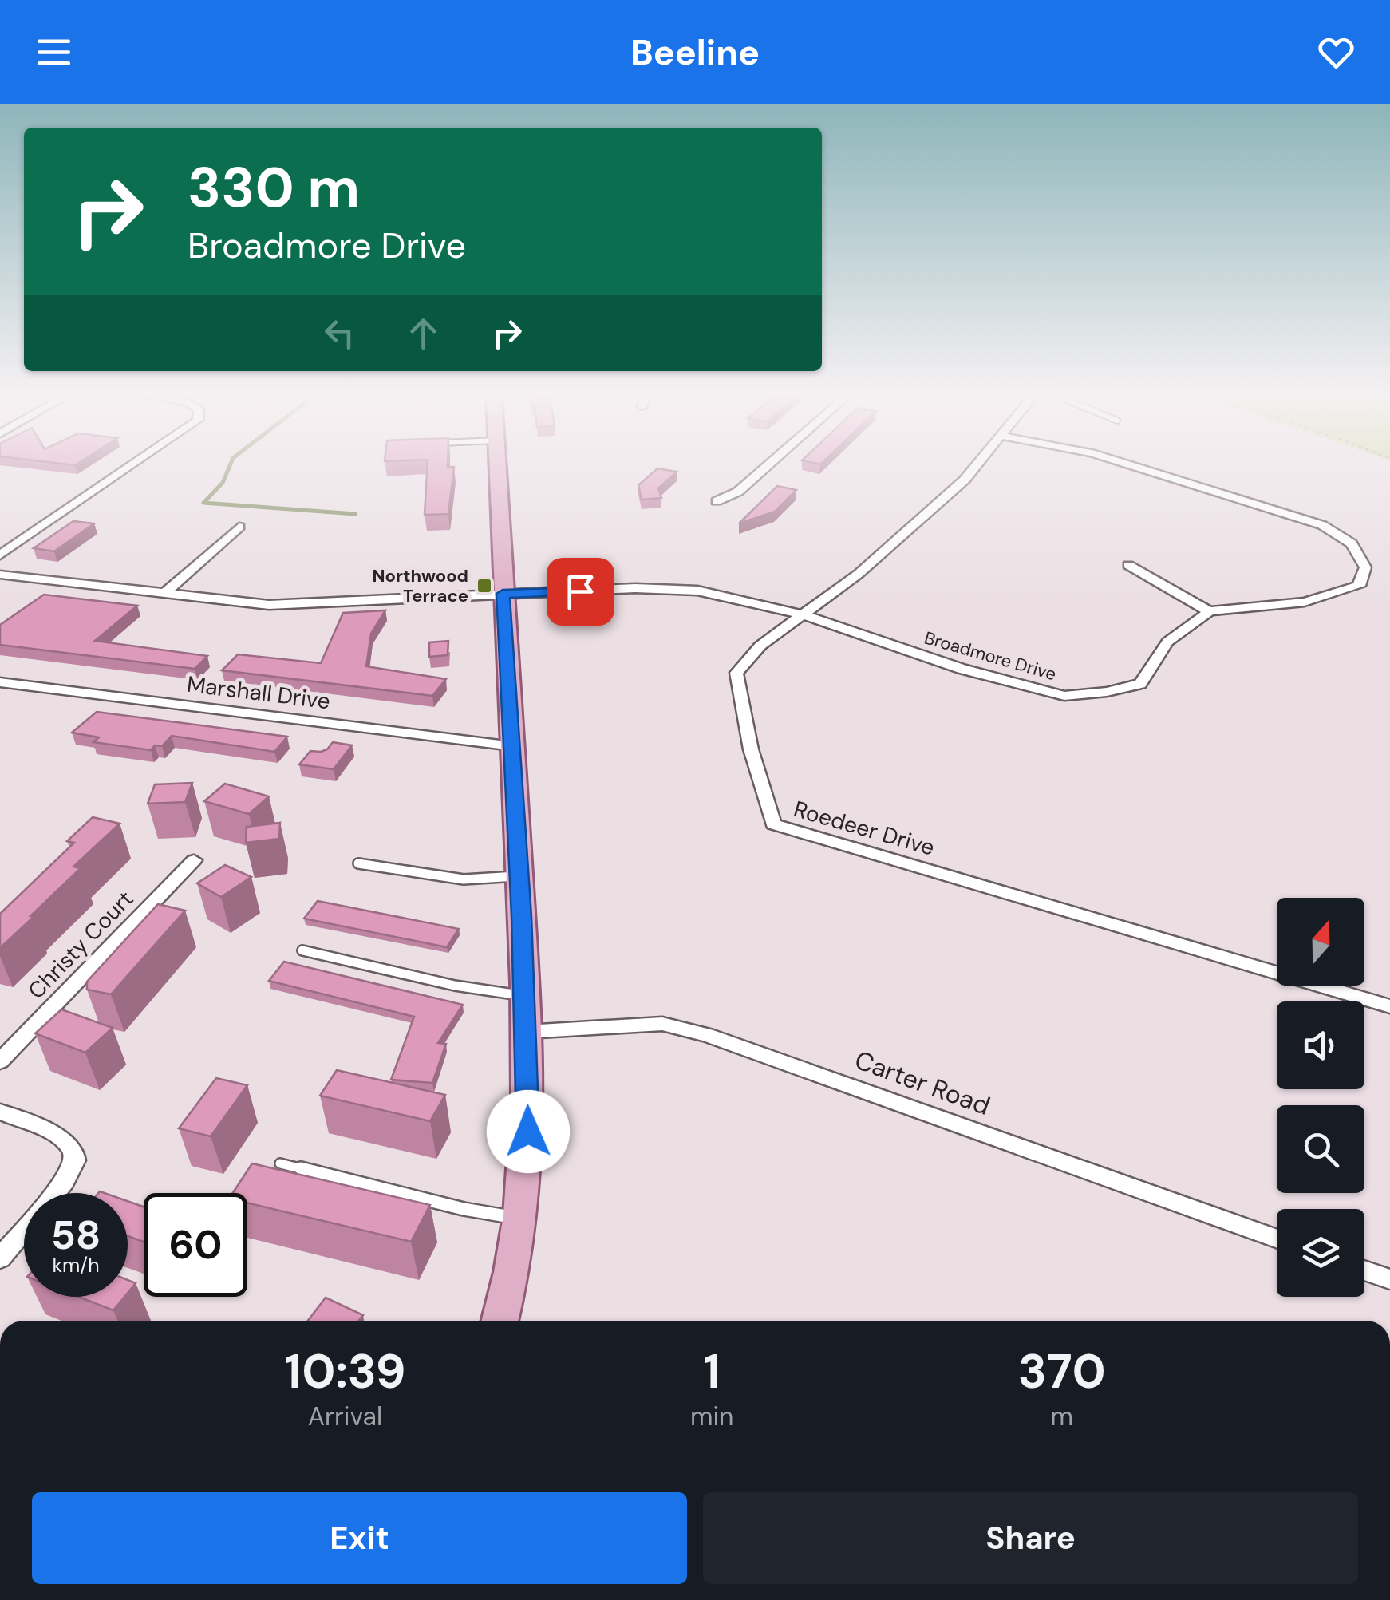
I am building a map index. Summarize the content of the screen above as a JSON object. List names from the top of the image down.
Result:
{
  "streets": {
    "street": [
      "Broadmore Drive",
      "Marshall Drive",
      "Roedeer Drive",
      "Christy Court",
      "Carter Road"
    ]
  },
  "crossings": [
    ["Broadmore Drive", "Roedeer Drive"]
  ],
  "places": {
    "transit": ["Northwood Terrace"]
  },
  "north": "top",
  "page": {
    "header": "Beeline",
    "turn": ["330 m", "Broadmore Drive"],
    "speed": "58 km/h",
    "limit": "60",
    "eta": [
      "10:39",
      "Arrival",
      "1",
      "min",
      "370",
      "m"
    ],
    "buttons": ["Exit", "Share"]
  }
}
